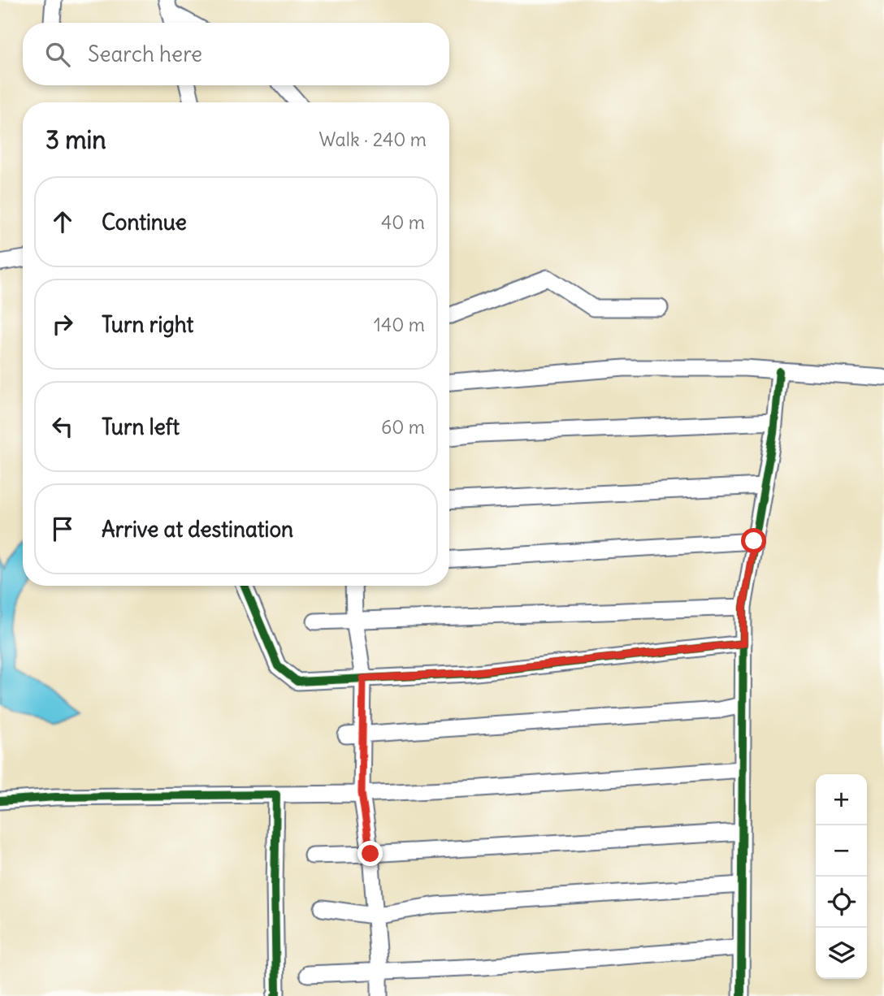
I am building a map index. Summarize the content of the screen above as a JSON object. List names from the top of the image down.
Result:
{
  "page": {
    "search": "Search here",
    "heading": ["3 min", "Walk · 240 m"],
    "list": [
      ["Continue", "40 m"],
      ["Turn right", "140 m"],
      ["Turn left", "60 m"],
      "Arrive at destination"
    ],
    "map_buttons": ["+", "−"]
  }
}
